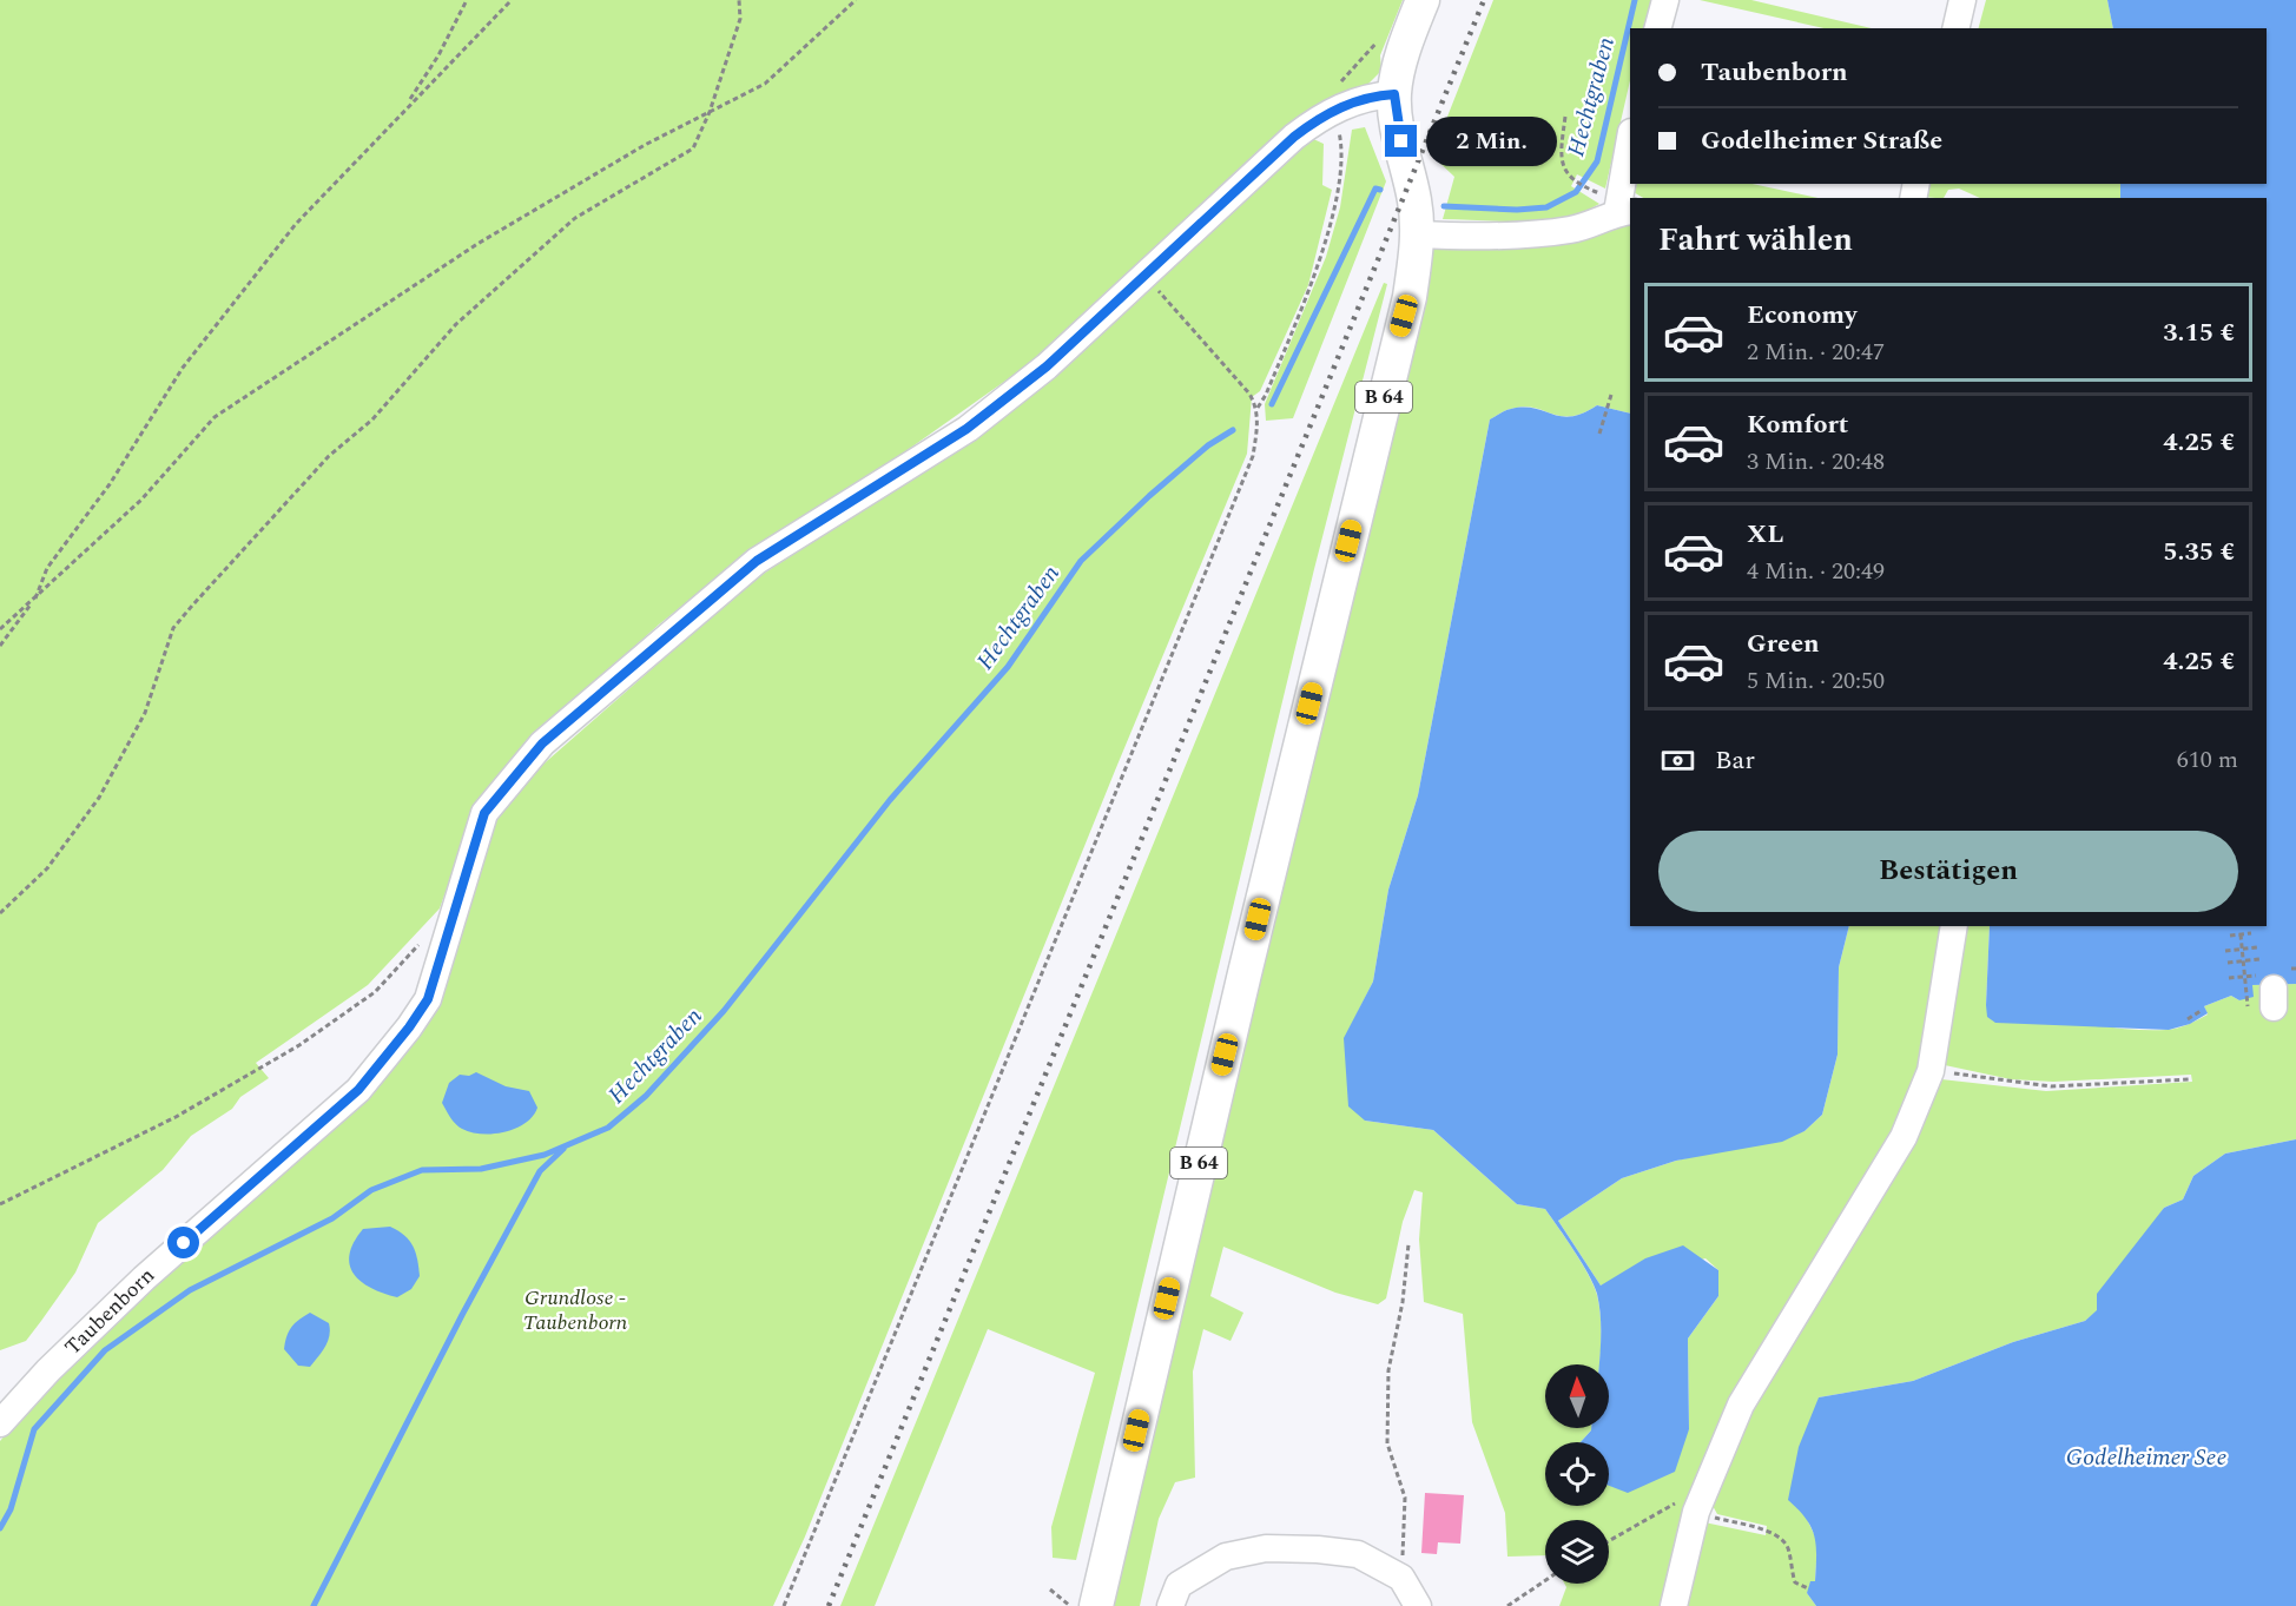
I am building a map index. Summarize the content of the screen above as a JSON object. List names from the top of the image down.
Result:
{
  "streets": {
    "main road": ["B 64"],
    "lane": ["Taubenborn"]
  },
  "crossings": [
    ["B 64", "Taubenborn"]
  ],
  "water": ["Hechtgraben", "Godelheimer See"],
  "parks": ["Grundlose - Taubenborn"],
  "north": "top",
  "page": {
    "banner": ["Taubenborn", "Godelheimer Straße"],
    "bubble": "2 Min.",
    "heading": "Fahrt wählen",
    "list": [
      {
        "name": "Economy",
        "note": "2 Min. · 20:47",
        "value": "3.15 €"
      },
      {
        "name": "Komfort",
        "note": "3 Min. · 20:48",
        "value": "4.25 €"
      },
      {
        "name": "XL",
        "note": "4 Min. · 20:49",
        "value": "5.35 €"
      },
      {
        "name": "Green",
        "note": "5 Min. · 20:50",
        "value": "4.25 €"
      }
    ],
    "pay": ["Bar", "610 m"],
    "buttons": "Bestätigen"
  }
}
